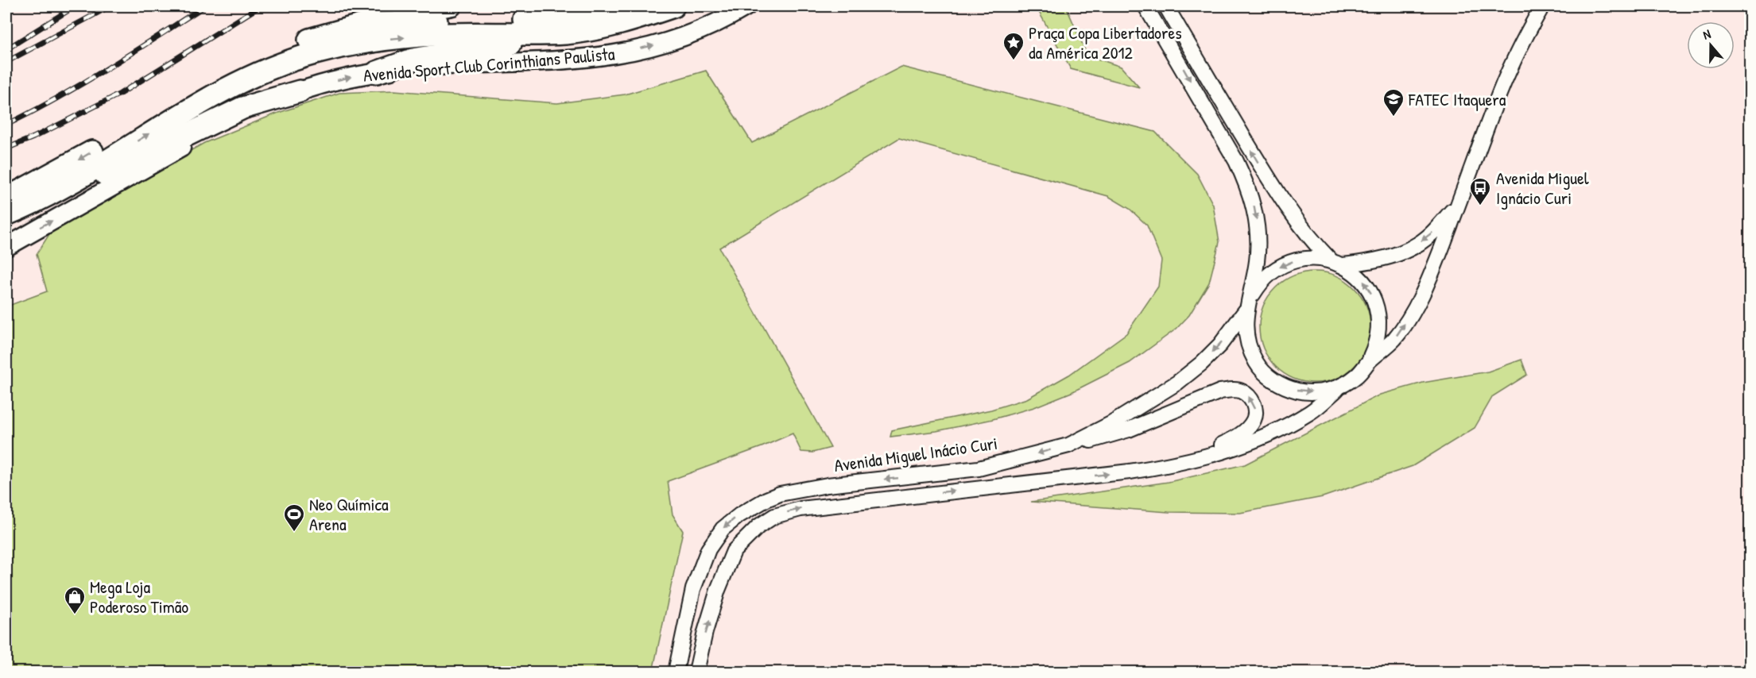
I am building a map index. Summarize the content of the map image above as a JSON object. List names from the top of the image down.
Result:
{
  "streets": {
    "highway": ["Avenida Sport Club Corinthians Paulista"],
    "street": ["Avenida Miguel Inácio Curi"]
  },
  "one_way": ["Avenida Miguel Inácio Curi"],
  "places": {
    "place": ["Praça Copa Libertadores da América 2012"],
    "school or university": ["FATEC Itaquera"],
    "bus stop": ["Avenida Miguel Ignácio Curi"],
    "sports": ["Neo Química Arena"],
    "shop": ["Mega Loja Poderoso Timão"]
  },
  "north": "top"
}
